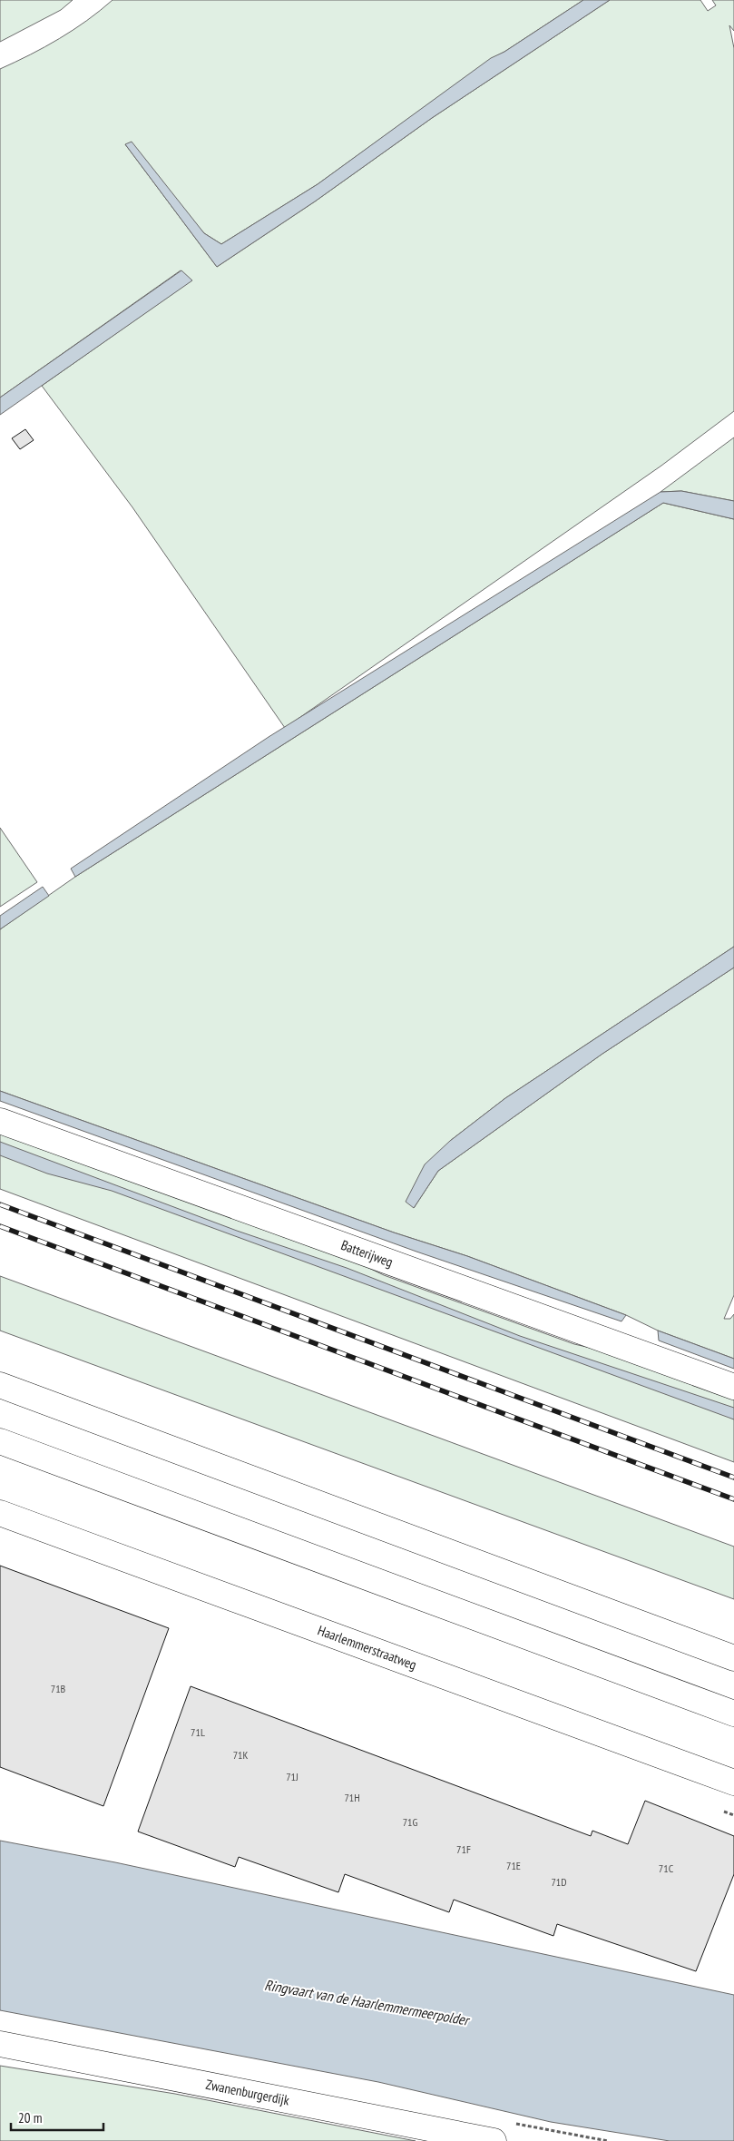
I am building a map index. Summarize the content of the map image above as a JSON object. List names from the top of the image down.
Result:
{
  "streets": {
    "main road": ["Batterijweg", "Haarlemmerstraatweg", "Zwanenburgerdijk"]
  },
  "water": ["Ringvaart van de Haarlemmermeerpolder"],
  "house_numbers": [
    "71B",
    "71L",
    "71K",
    "71J",
    "71H",
    "71G",
    "71F",
    "71E",
    "71C",
    "71D"
  ],
  "scale_bar": "20 m"
}
